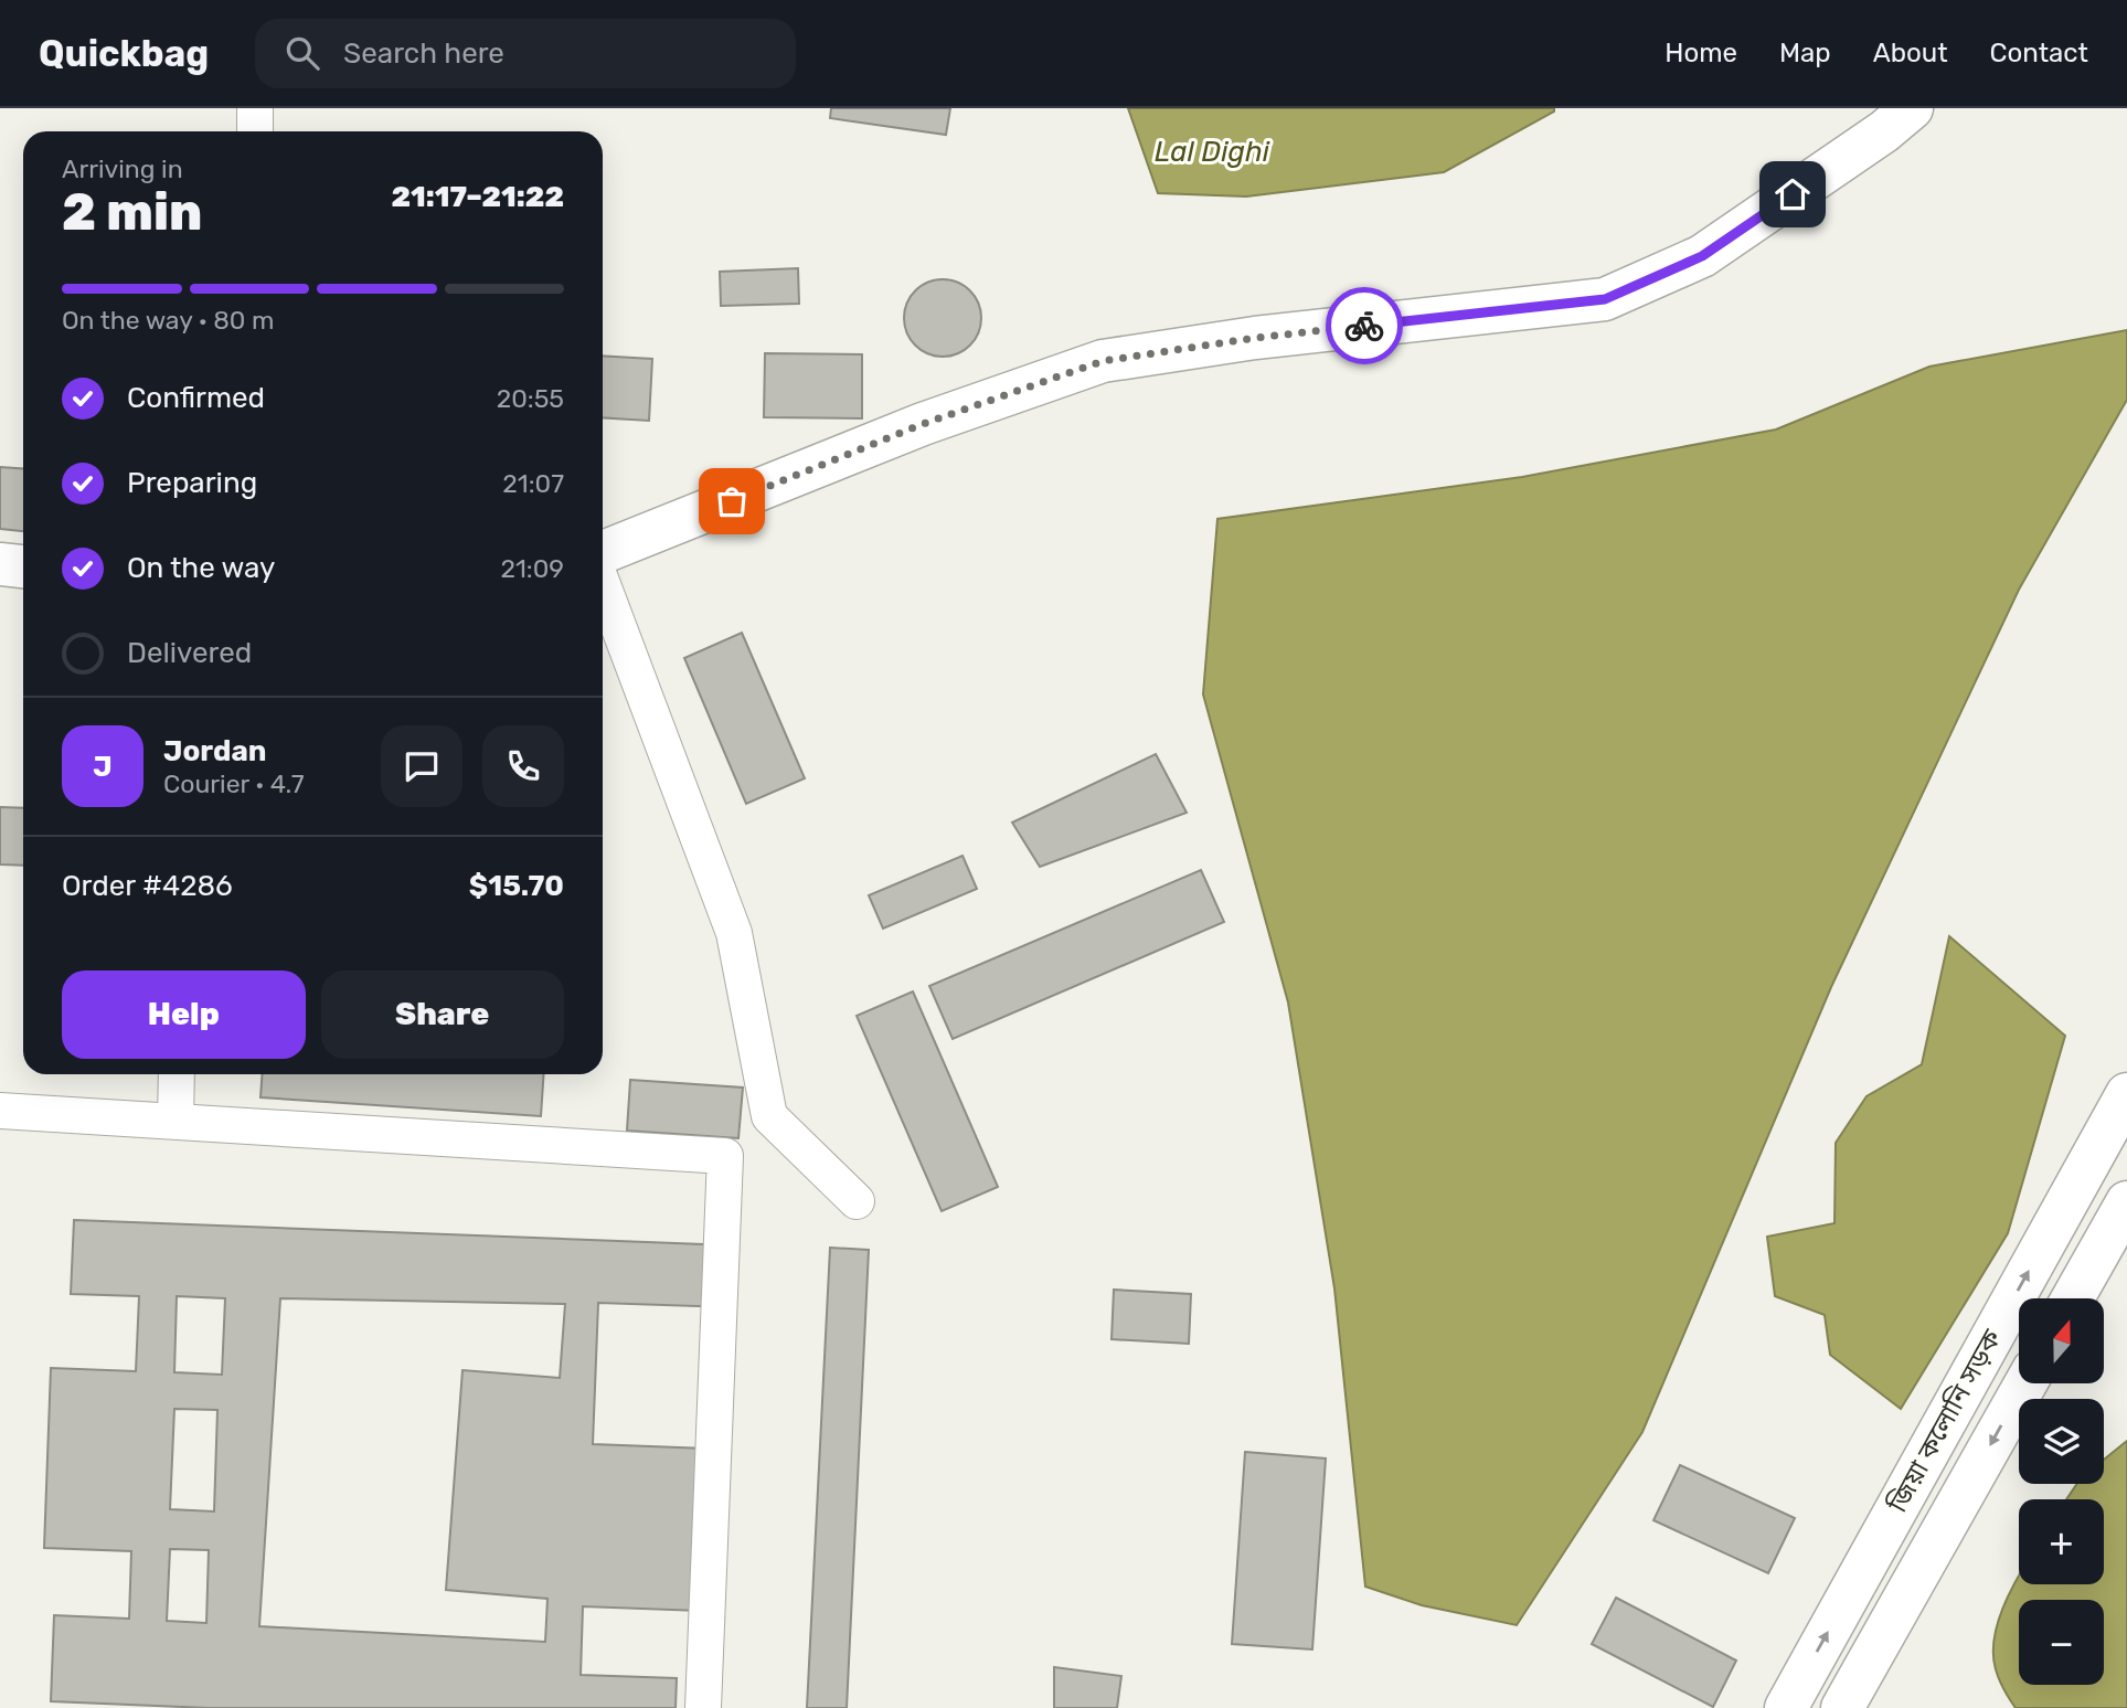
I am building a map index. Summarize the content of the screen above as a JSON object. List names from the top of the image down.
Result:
{
  "streets": {
    "street": ["জিয়া কলোনি সড়ক"]
  },
  "water": ["Lal Dighi"],
  "north": "top",
  "page": {
    "header": "Quickbag",
    "search": "Search here",
    "nav": [
      "Home",
      "Map",
      "About",
      "Contact"
    ],
    "heading": ["2 min", "Arriving in", "21:17–21:22"],
    "panel": [
      "Jordan",
      "Courier · 4.7",
      "Order #4286",
      "$15.70"
    ],
    "bar": "On the way · 80 m",
    "list": [
      ["Confirmed", "20:55"],
      ["Preparing", "21:07"],
      ["On the way", "21:09"],
      "Delivered"
    ],
    "round": "J",
    "buttons": ["Help", "Share"],
    "map_buttons": ["+", "−"]
  }
}
